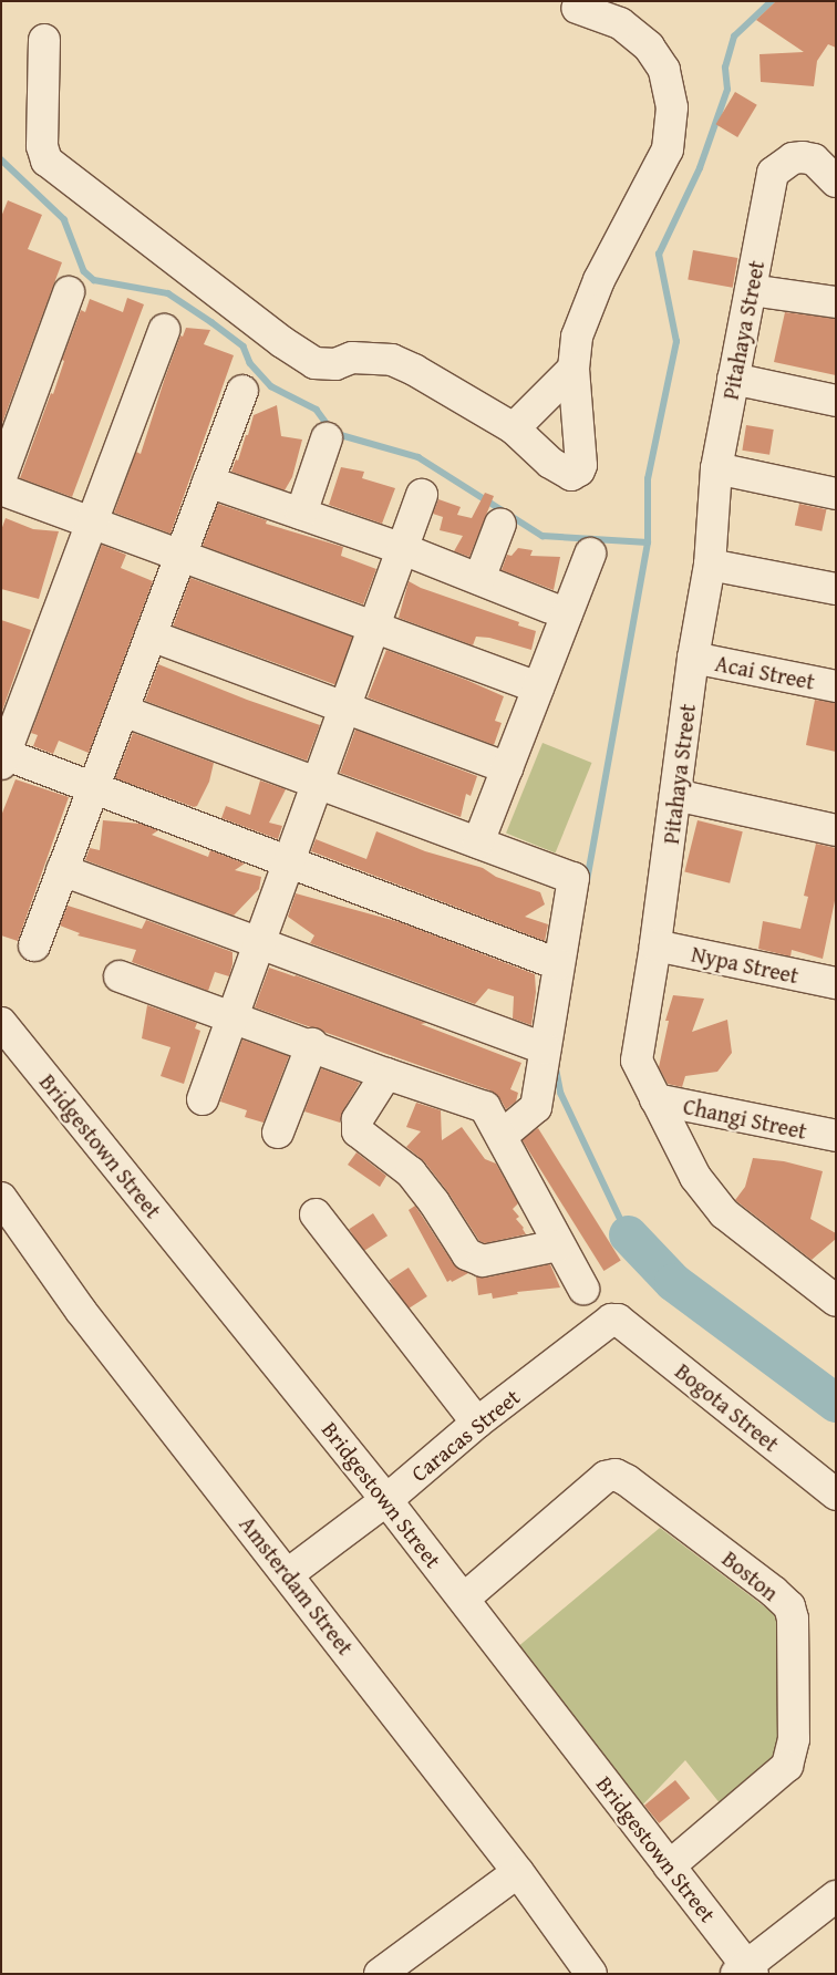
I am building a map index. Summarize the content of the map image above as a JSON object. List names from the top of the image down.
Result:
{
  "streets": {
    "street": [
      "Pitahaya Street",
      "Acai Street",
      "Nypa Street",
      "Changi Street",
      "Bridgestown Street",
      "Bogota Street",
      "Caracas Street",
      "Boston",
      "Amsterdam Street"
    ]
  },
  "crossings": [
    ["Pitahaya Street", "Acai Street"],
    ["Pitahaya Street", "Nypa Street"],
    ["Pitahaya Street", "Changi Street"],
    ["Bridgestown Street", "Caracas Street"],
    ["Bridgestown Street", "Boston"],
    ["Bogota Street", "Caracas Street"],
    ["Caracas Street", "Amsterdam Street"]
  ]
}
